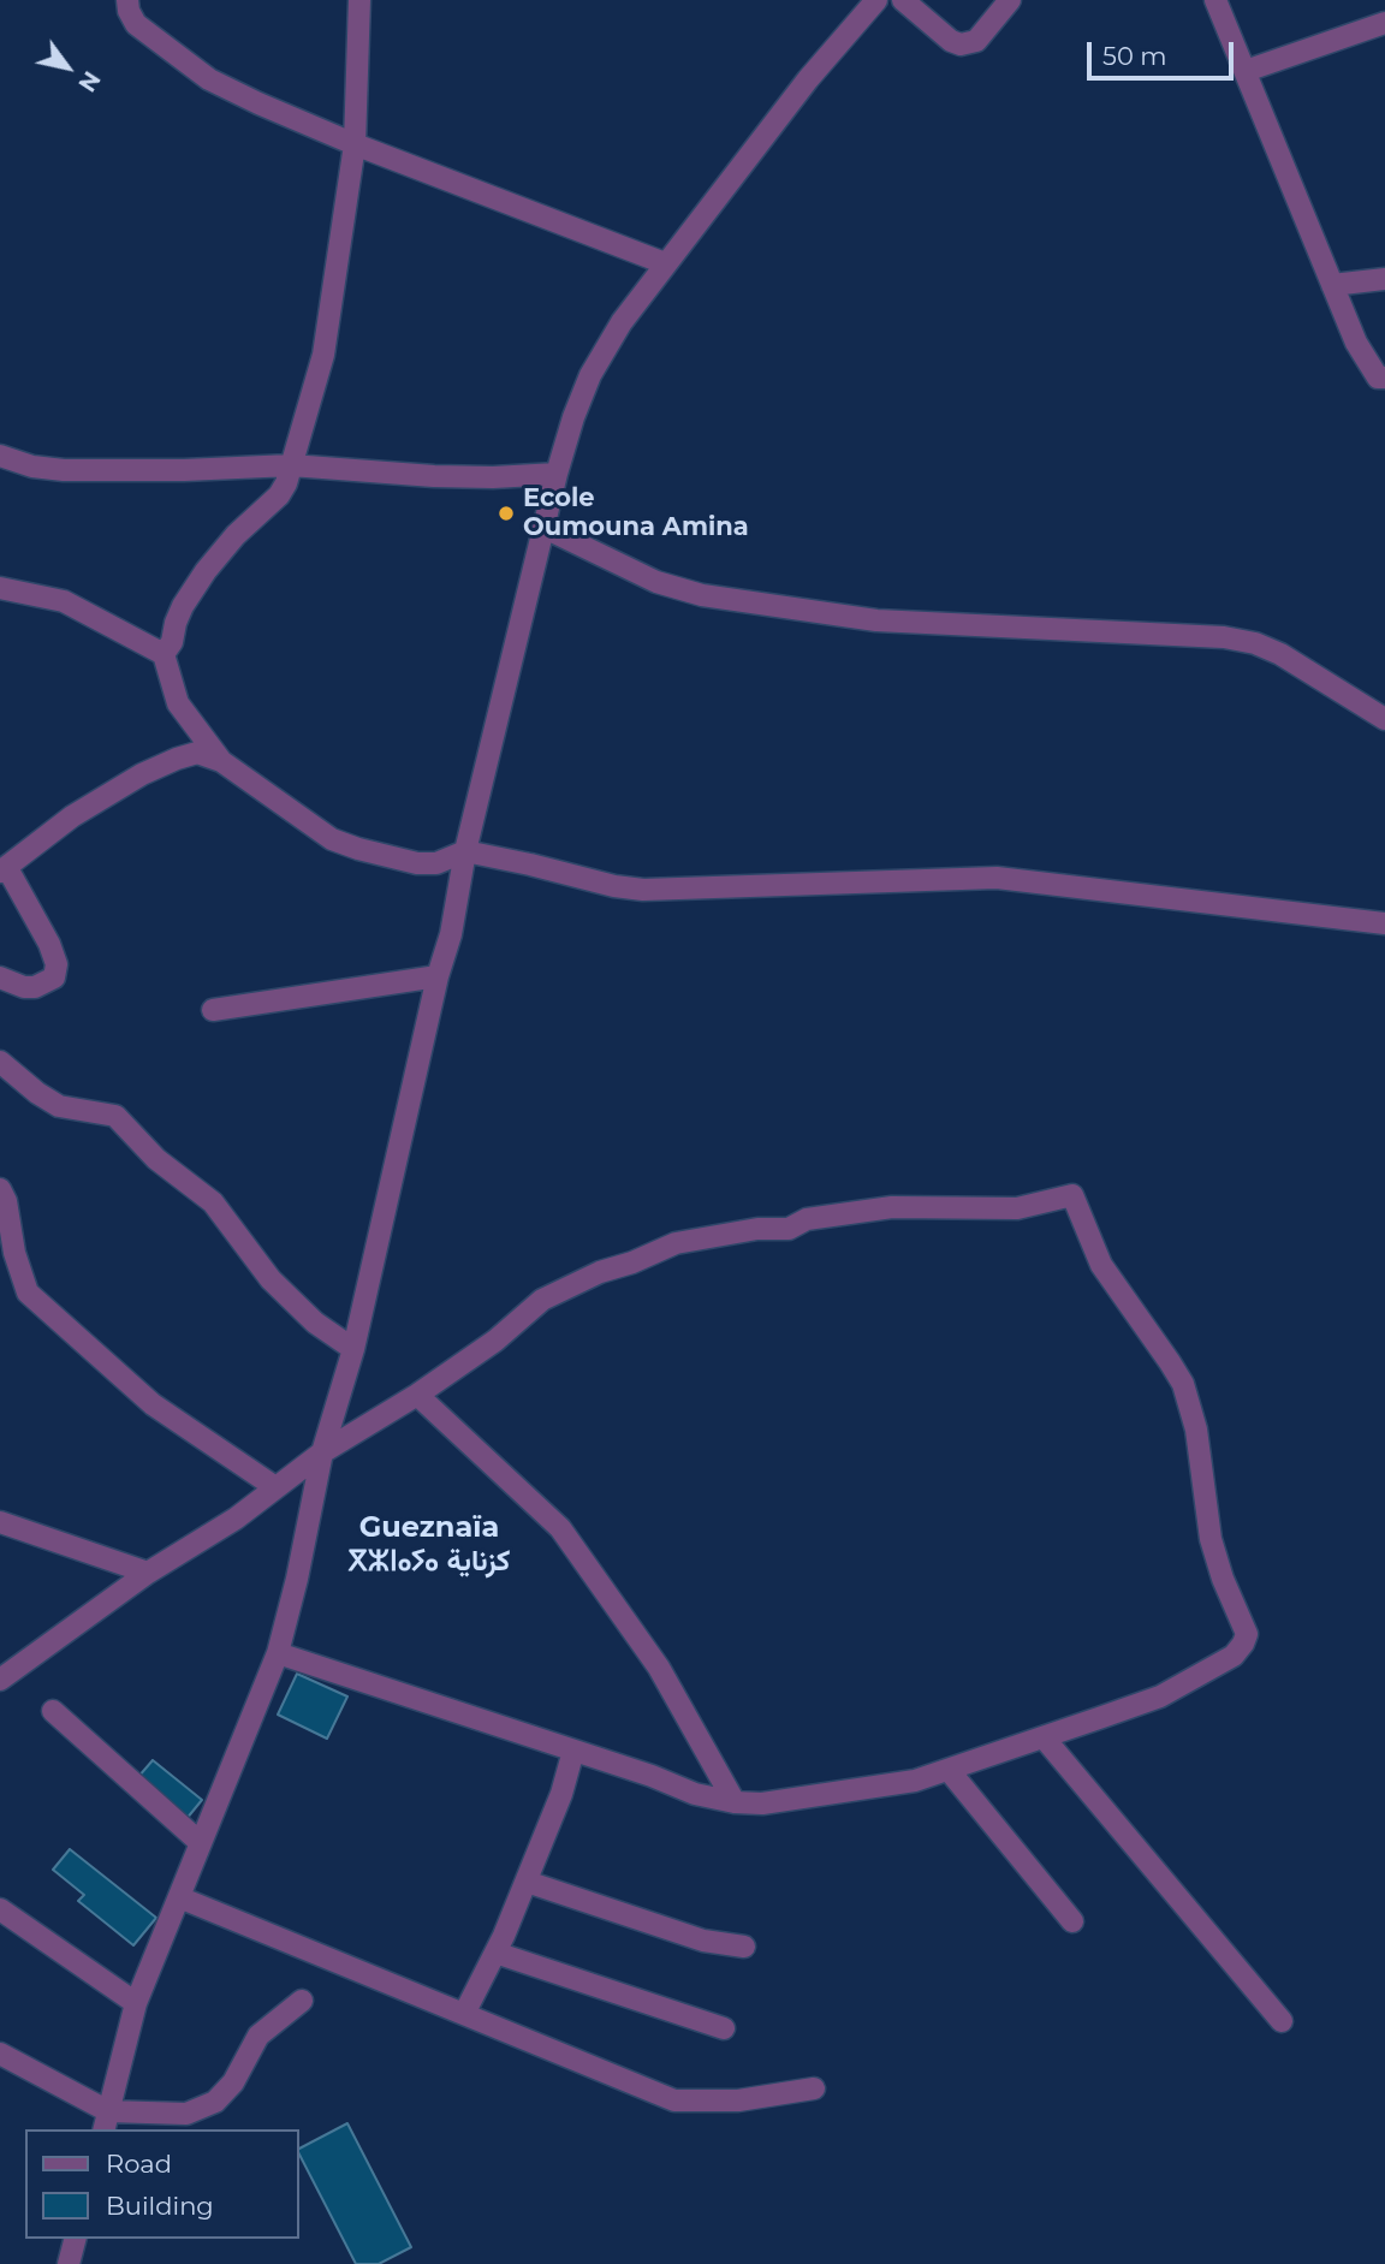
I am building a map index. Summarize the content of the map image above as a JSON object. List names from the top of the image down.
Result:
{
  "districts": ["Gueznaïa ⴳⵣⵏⴰⵢⴰ كزناية"],
  "places": ["Ecole Oumouna Amina"],
  "legend": ["Road", "Building"],
  "scale_bar": "50 m",
  "north": "bottom right"
}
